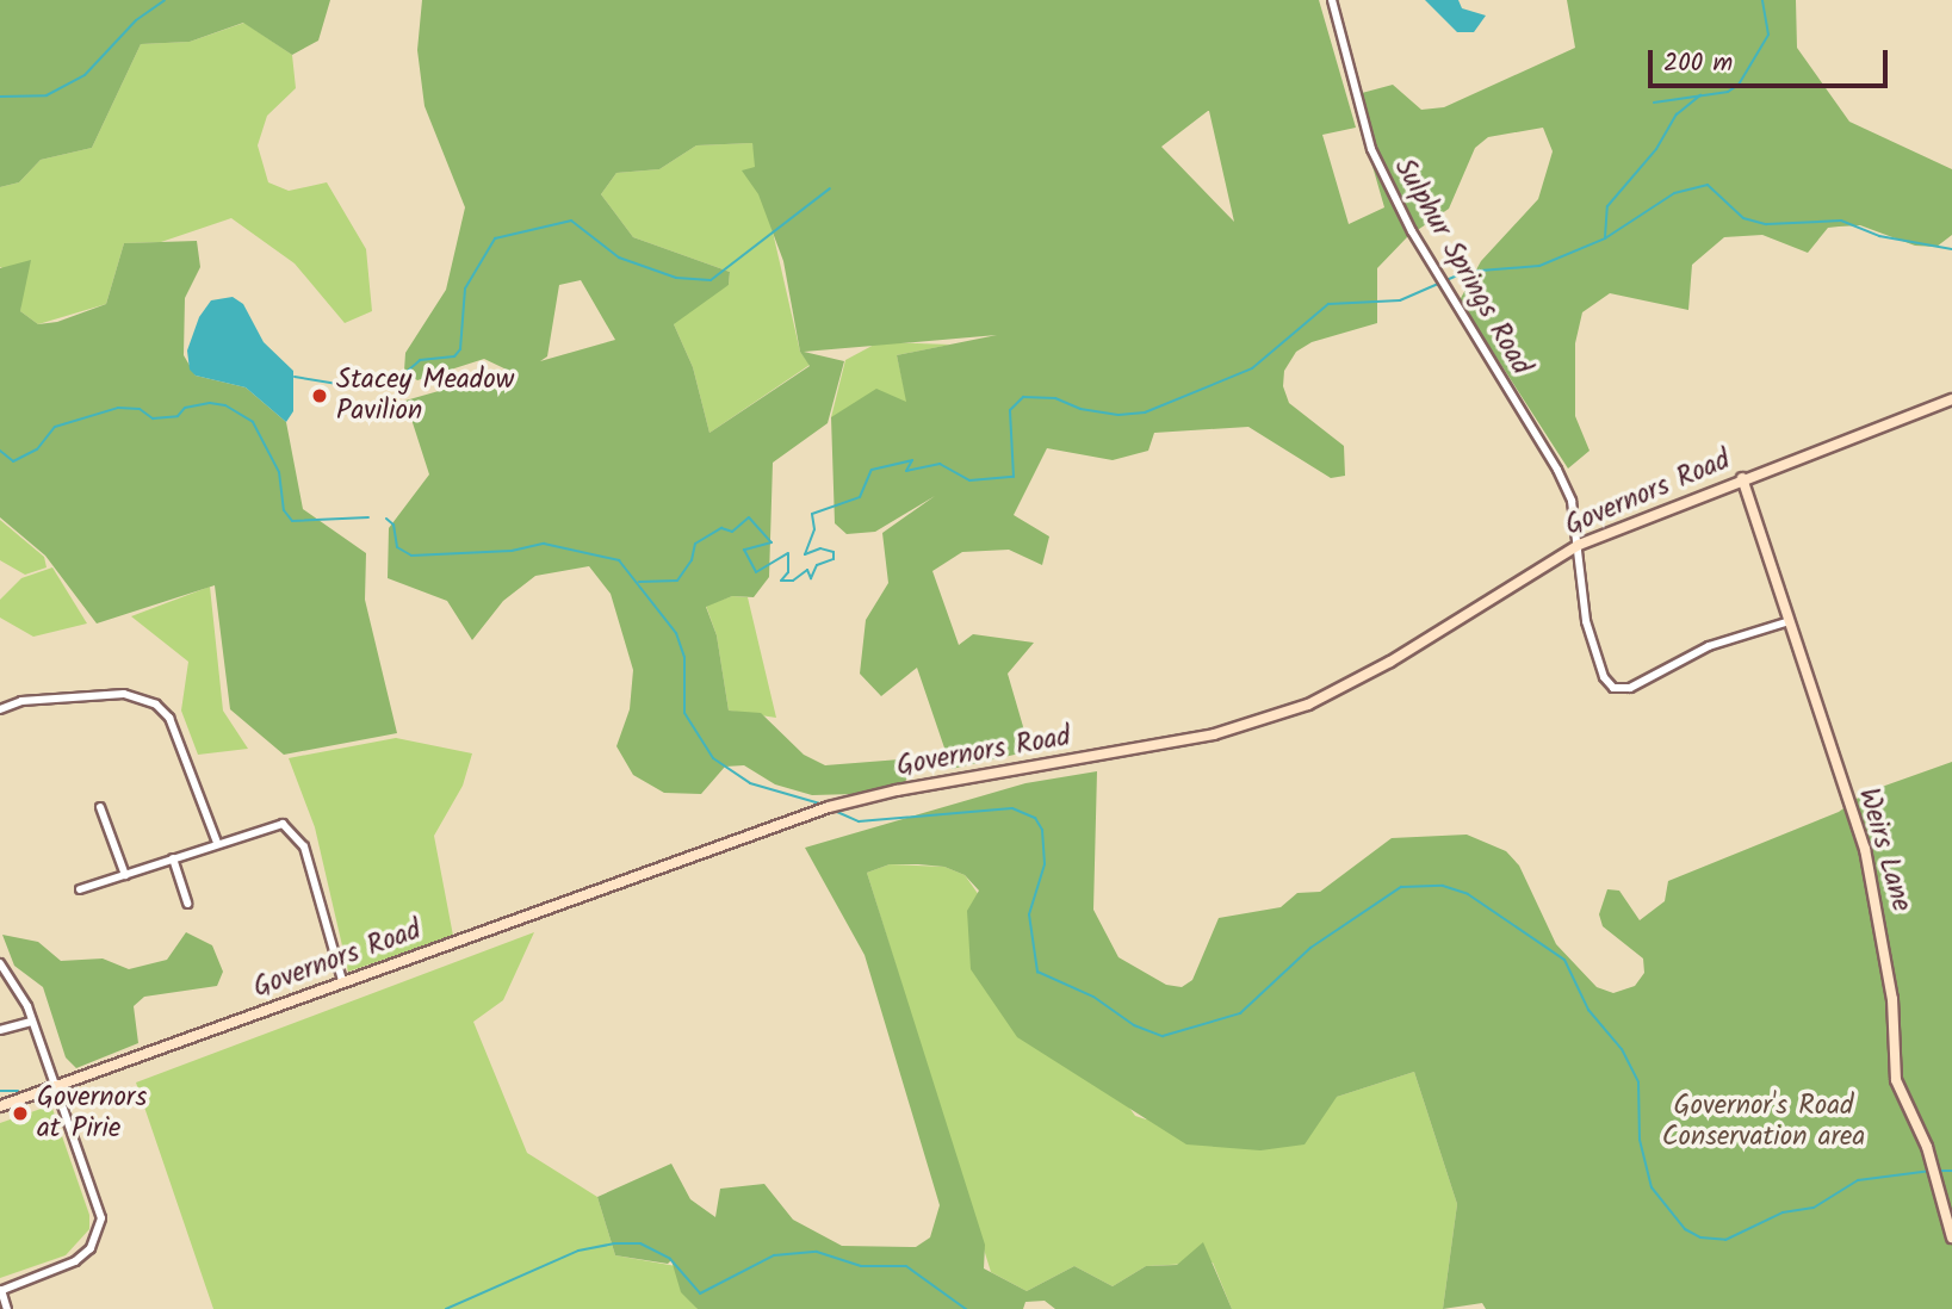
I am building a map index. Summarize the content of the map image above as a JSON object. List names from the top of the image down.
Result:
{
  "streets": {
    "main road": ["Governors Road", "Weirs Lane"],
    "street": ["Sulphur Springs Road"]
  },
  "crossings": [
    ["Sulphur Springs Road", "Governors Road"],
    ["Sulphur Springs Road", "Weirs Lane"],
    ["Governors Road", "Weirs Lane"]
  ],
  "parks": ["Governor's Road Conservation area"],
  "places": ["Stacey Meadow Pavilion", "Governors at Pirie"],
  "scale_bar": "200 m"
}
